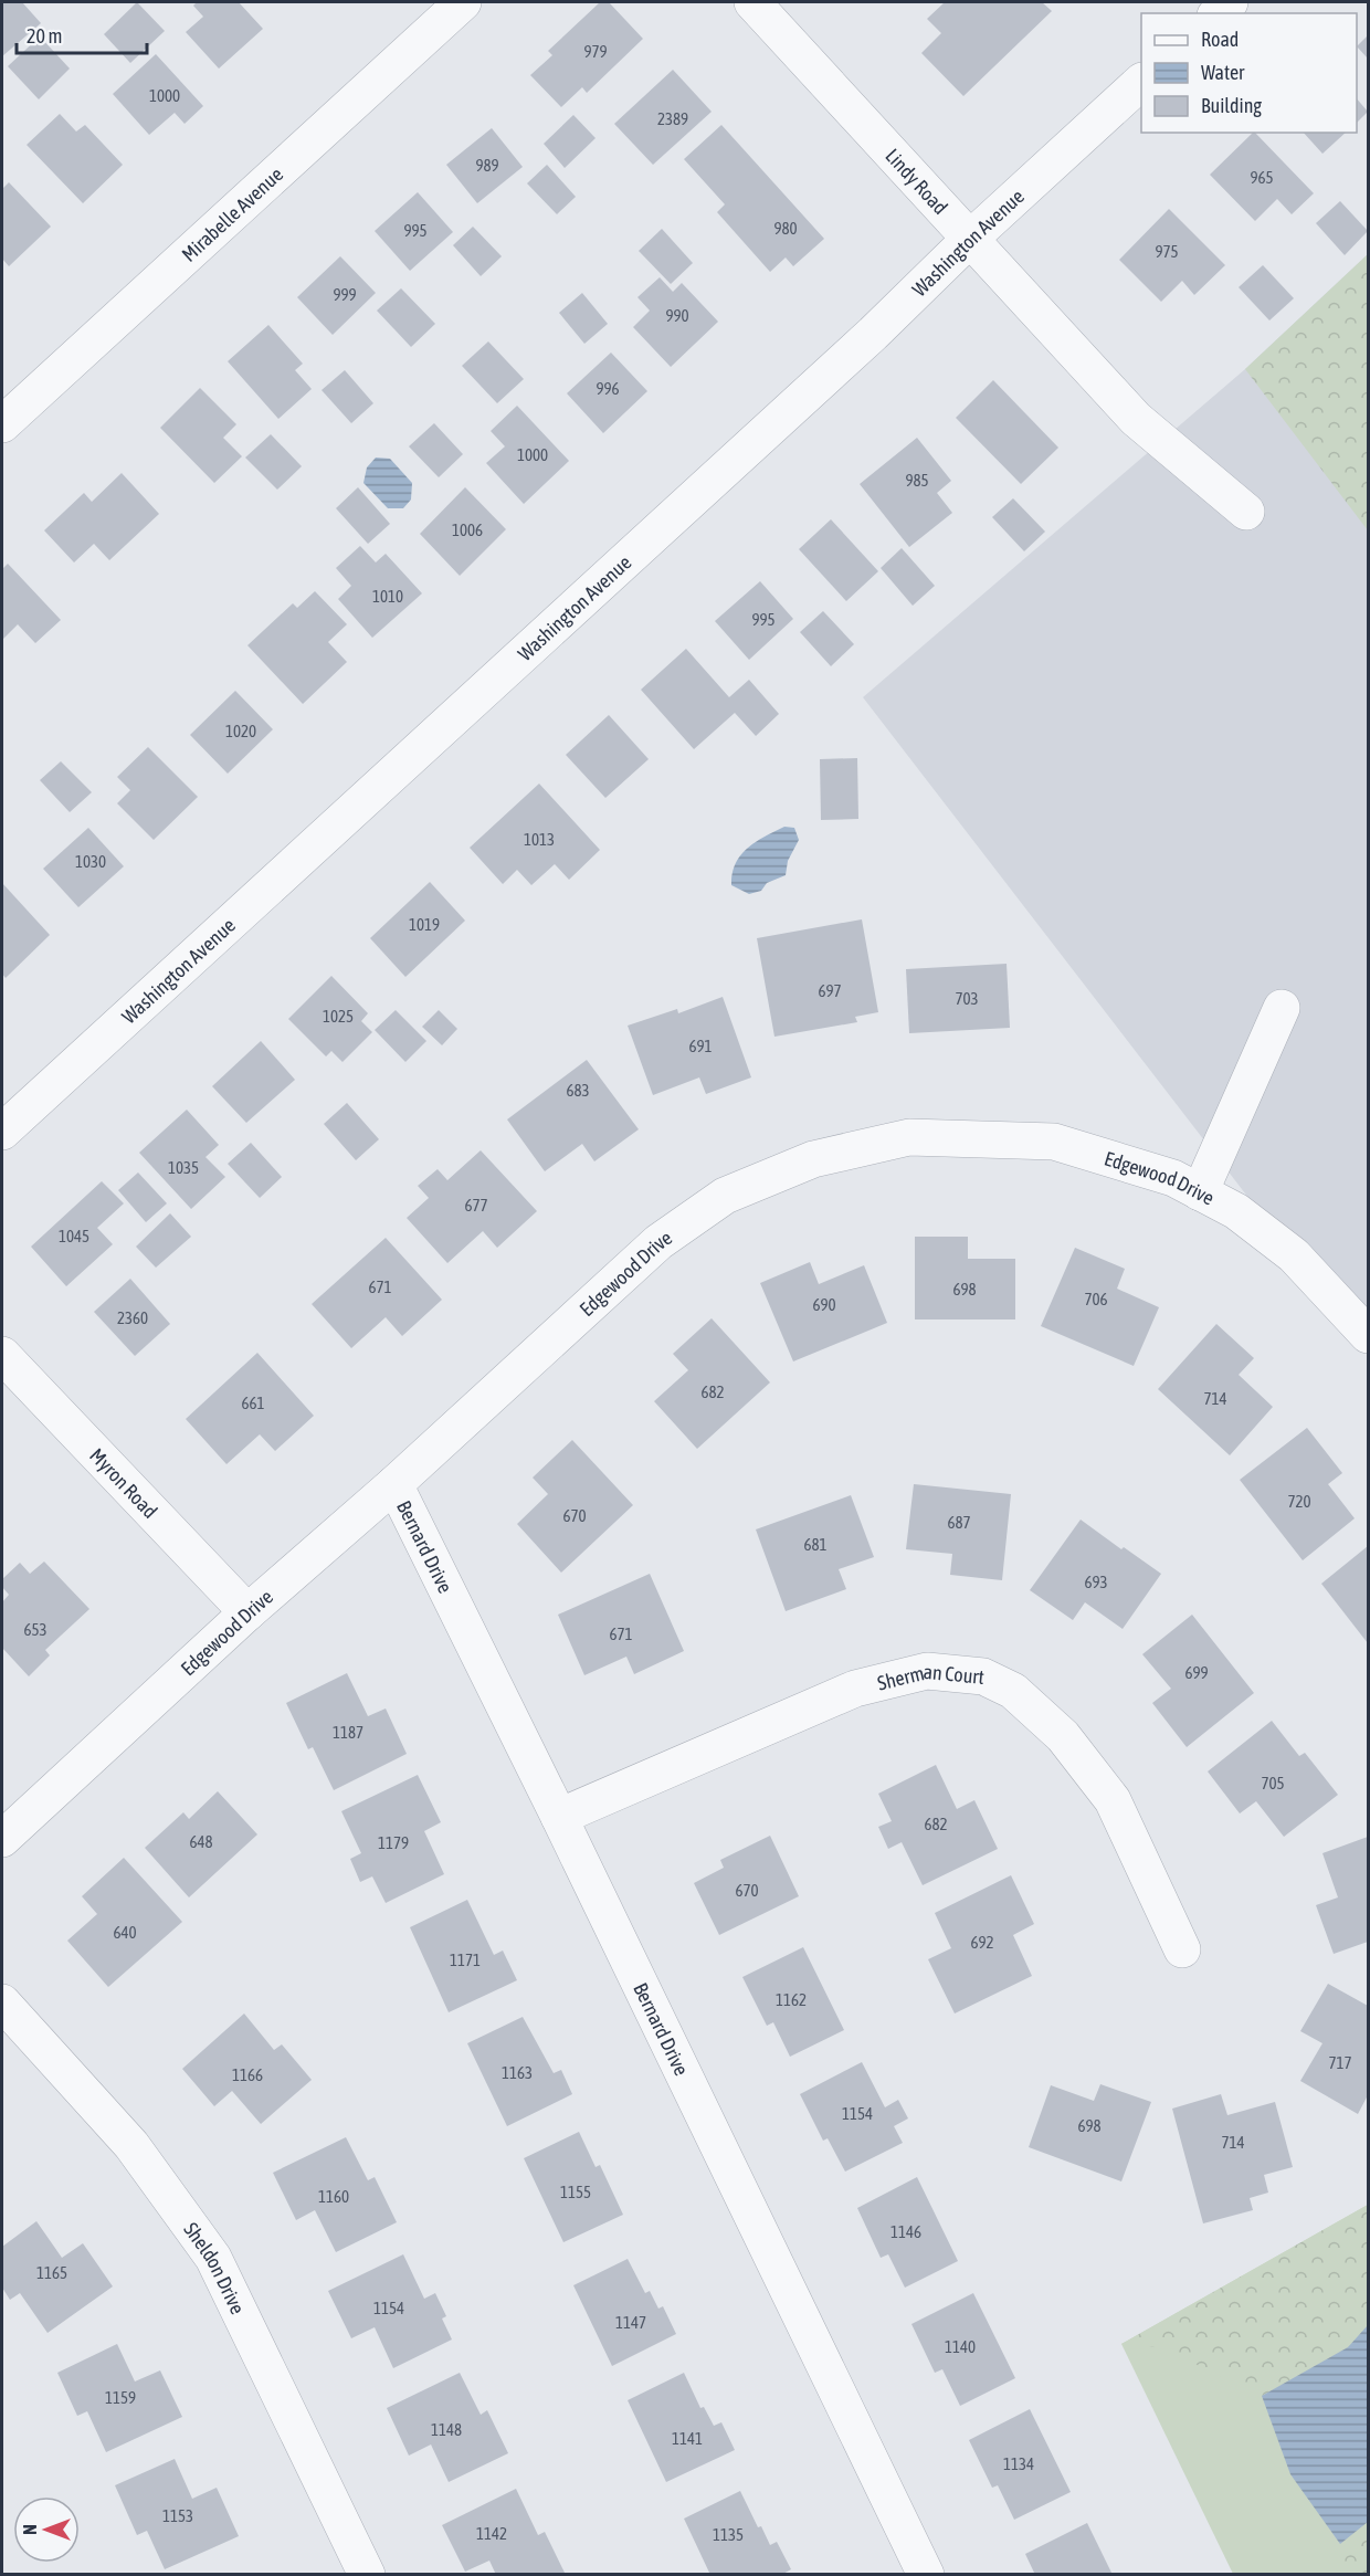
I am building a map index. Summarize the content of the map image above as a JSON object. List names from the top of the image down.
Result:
{
  "streets": {
    "street": [
      "Lindy Road",
      "Mirabelle Avenue",
      "Washington Avenue",
      "Edgewood Drive",
      "Myron Road",
      "Bernard Drive",
      "Sherman Court",
      "Sheldon Drive"
    ]
  },
  "crossings": [
    ["Lindy Road", "Washington Avenue"],
    ["Edgewood Drive", "Myron Road"],
    ["Edgewood Drive", "Bernard Drive"],
    ["Bernard Drive", "Sherman Court"]
  ],
  "house_numbers": [
    "979",
    "1000",
    "2389",
    "989",
    "965",
    "980",
    "995",
    "975",
    "999",
    "990",
    "996",
    "1000",
    "985",
    "1006",
    "1010",
    "995",
    "1020",
    "1013",
    "1030",
    "1019",
    "697",
    "703",
    "1025",
    "691",
    "683",
    "1035",
    "677",
    "1045",
    "671",
    "698",
    "706",
    "690",
    "2360",
    "682",
    "714",
    "661",
    "720",
    "670",
    "687",
    "681",
    "693",
    "653",
    "671",
    "699",
    "1187",
    "705",
    "682",
    "648",
    "1179",
    "670",
    "640",
    "692",
    "1171",
    "1162",
    "717",
    "1163",
    "1166",
    "1154",
    "698",
    "714",
    "1155",
    "1160",
    "1146",
    "1165",
    "1154",
    "1147",
    "1140",
    "1159",
    "1148",
    "1141",
    "1134",
    "1153",
    "1142",
    "1135"
  ],
  "legend": ["Road", "Water", "Building"],
  "scale_bar": "20 m",
  "north": "left"
}
